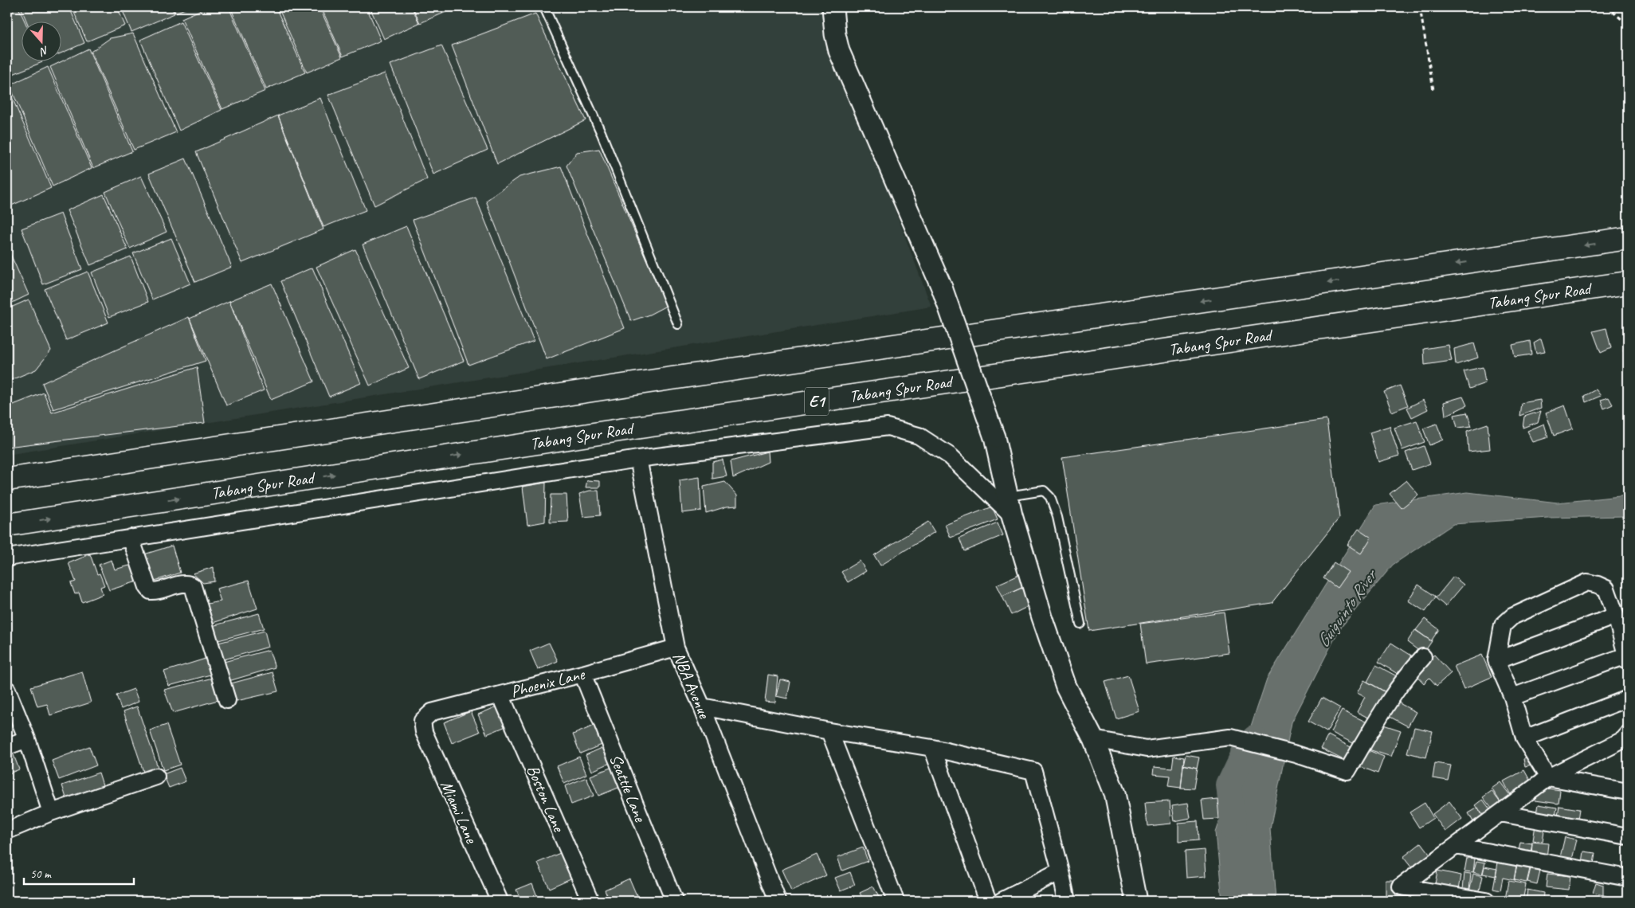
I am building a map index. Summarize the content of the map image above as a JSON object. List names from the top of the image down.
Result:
{
  "streets": {
    "highway": ["Tabang Spur Road", "E1"],
    "street": [
      "Phoenix Lane",
      "NBA Avenue",
      "Seattle Lane",
      "Boston Lane",
      "Miami Lane"
    ]
  },
  "crossings": [
    ["Phoenix Lane", "NBA Avenue"],
    ["Phoenix Lane", "Seattle Lane"],
    ["Phoenix Lane", "Boston Lane"],
    ["Phoenix Lane", "Miami Lane"]
  ],
  "water": ["Guiguinto River"],
  "scale_bar": "50 m",
  "north": "bottom"
}
